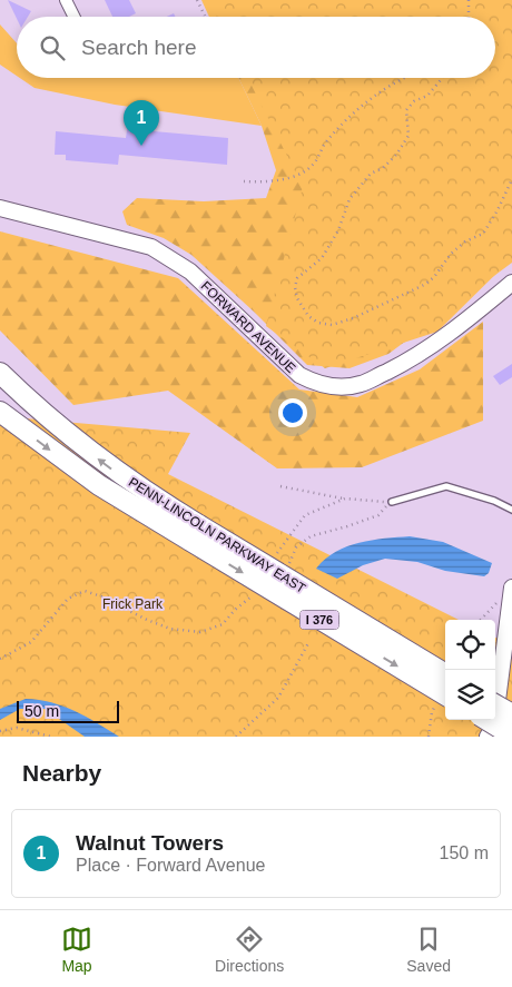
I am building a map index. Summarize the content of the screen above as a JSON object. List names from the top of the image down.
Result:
{
  "streets": {
    "highway": ["PENN-LINCOLN PARKWAY EAST", "I 376"],
    "main road": ["FORWARD AVENUE"]
  },
  "parks": ["Frick Park"],
  "scale_bar": "50 m",
  "page": {
    "search": "Search here",
    "pins": "1",
    "scale": "50 m",
    "heading": "Nearby",
    "list": [
      {
        "mark": "1",
        "name": "Walnut Towers",
        "note": "Place · Forward Avenue",
        "value": "150 m"
      }
    ],
    "nav": ["Map", "Directions", "Saved"]
  }
}
